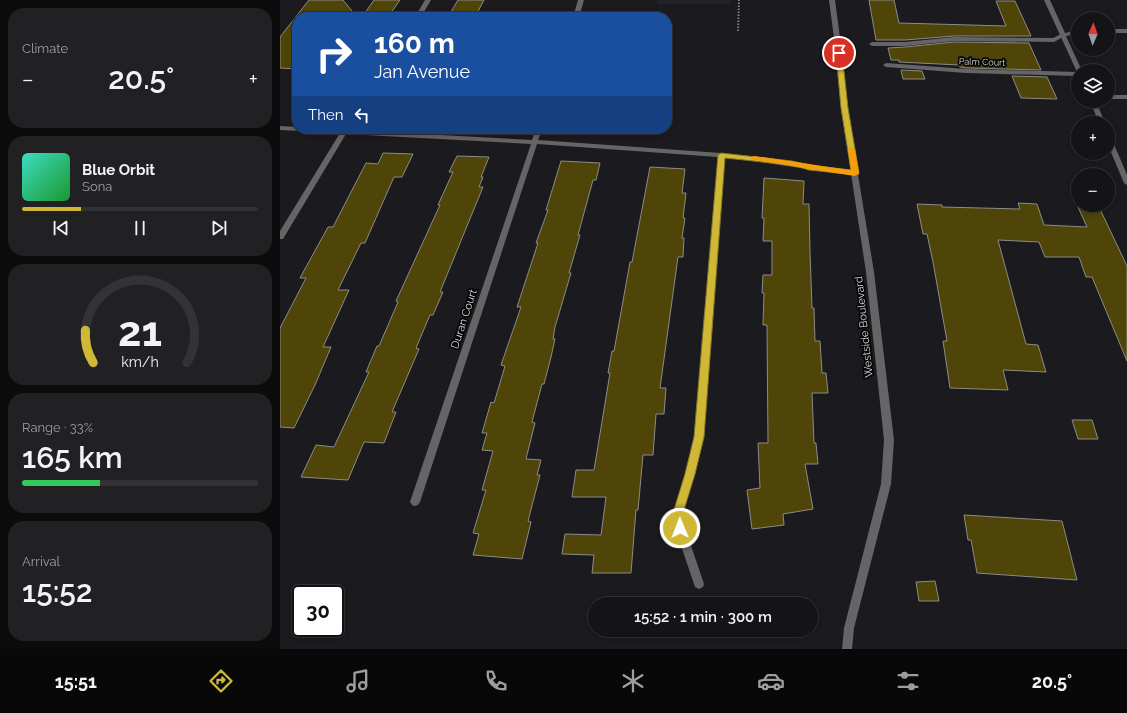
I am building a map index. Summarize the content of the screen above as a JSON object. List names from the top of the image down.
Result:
{
  "streets": {
    "street": ["Palm Court", "Duran Court", "Westside Boulevard"]
  },
  "north": "top",
  "page": {
    "tile": [
      "Climate",
      ["Range · 33%", "165 km"],
      ["Arrival", "15:52"]
    ],
    "map_buttons": ["+", "−"],
    "turn": ["160 m", "Jan Avenue"],
    "heat": ["−", "20.5°", "+"],
    "then": "Then",
    "song": ["Blue Orbit", "Sona"],
    "limit": "30",
    "trip": "15:52 · 1 min · 300 m",
    "tabs": ["15:51", "20.5°"],
    "gauge": ["21", "km/h"]
  }
}
